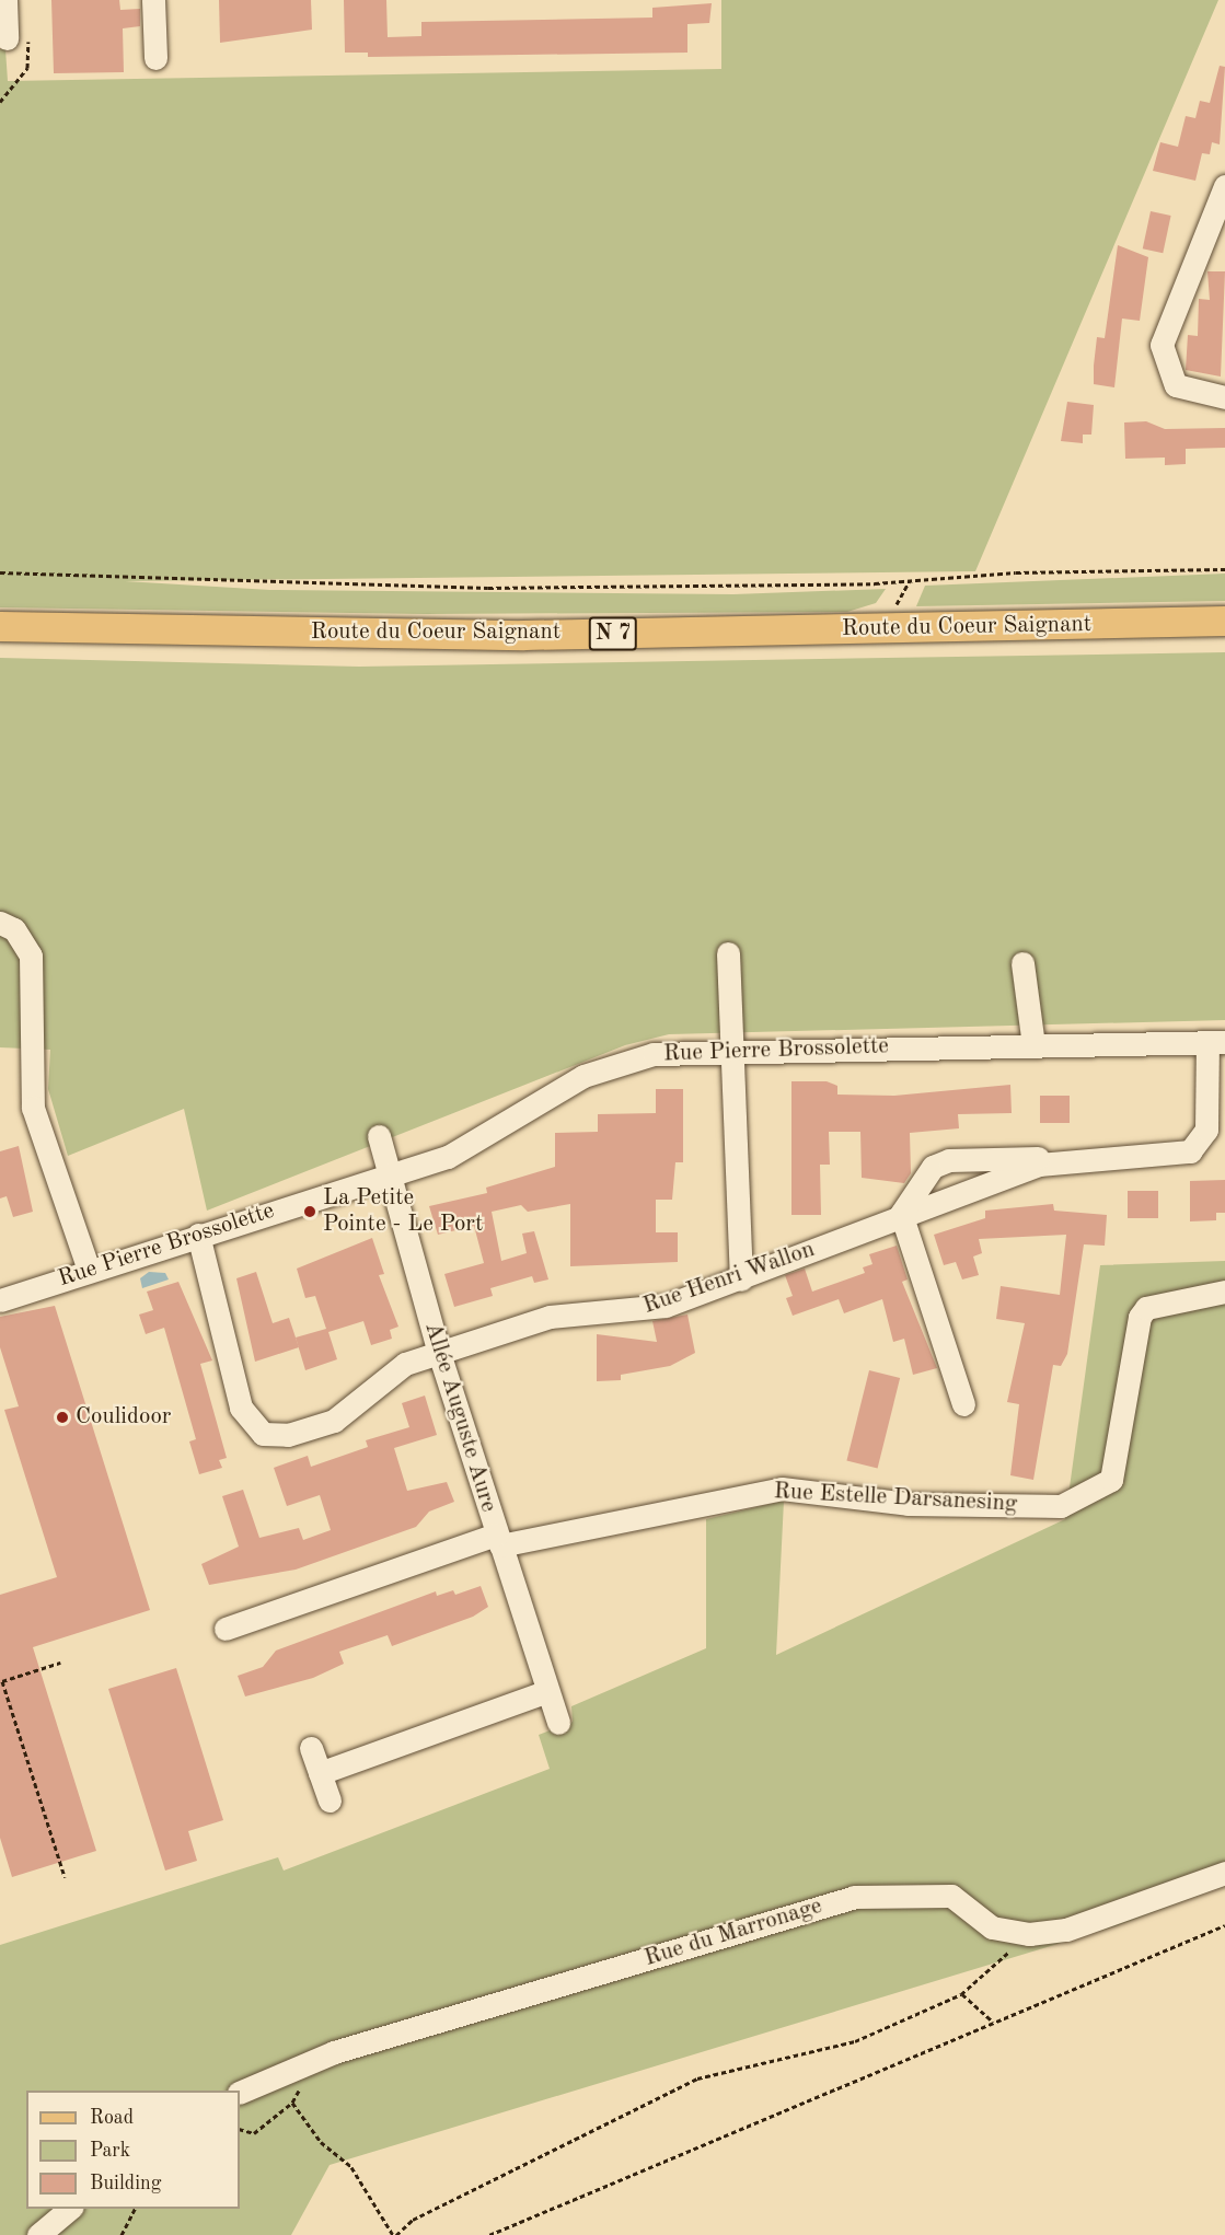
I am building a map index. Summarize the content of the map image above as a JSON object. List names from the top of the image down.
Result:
{
  "streets": {
    "main road": ["Route du Coeur Saignant", "N 7"],
    "street": [
      "Rue Pierre Brossolette",
      "Rue Henri Wallon",
      "Allée Auguste Aure",
      "Rue Estelle Darsanesing",
      "Rue du Marronage"
    ]
  },
  "crossings": [
    ["Rue Pierre Brossolette", "Rue Henri Wallon"],
    ["Rue Pierre Brossolette", "Allée Auguste Aure"],
    ["Rue Henri Wallon", "Allée Auguste Aure"],
    ["Allée Auguste Aure", "Rue Estelle Darsanesing"]
  ],
  "places": ["La Petite Pointe - Le Port", "Coulidoor"],
  "legend": ["Road", "Park", "Building"]
}
